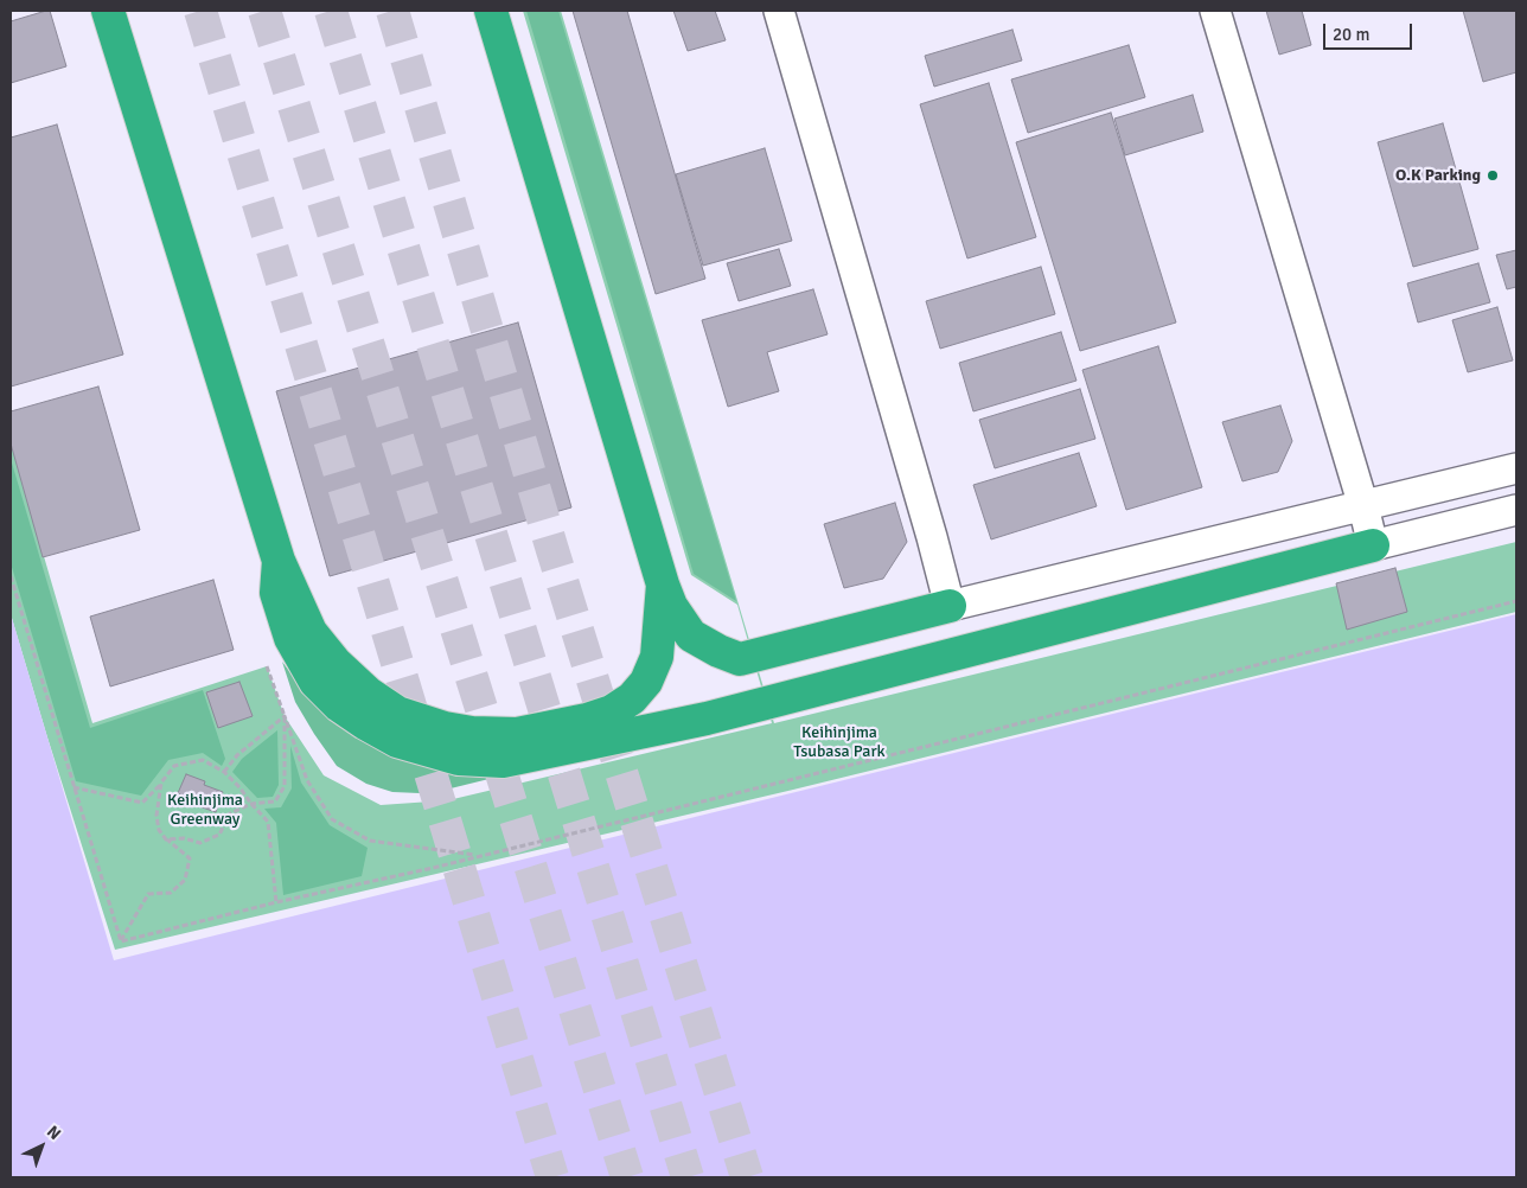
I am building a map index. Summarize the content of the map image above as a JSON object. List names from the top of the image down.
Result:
{
  "parks": ["Keihinjima Tsubasa Park", "Keihinjima Greenway"],
  "places": ["O.K Parking"],
  "scale_bar": "20 m",
  "north": "top right"
}
